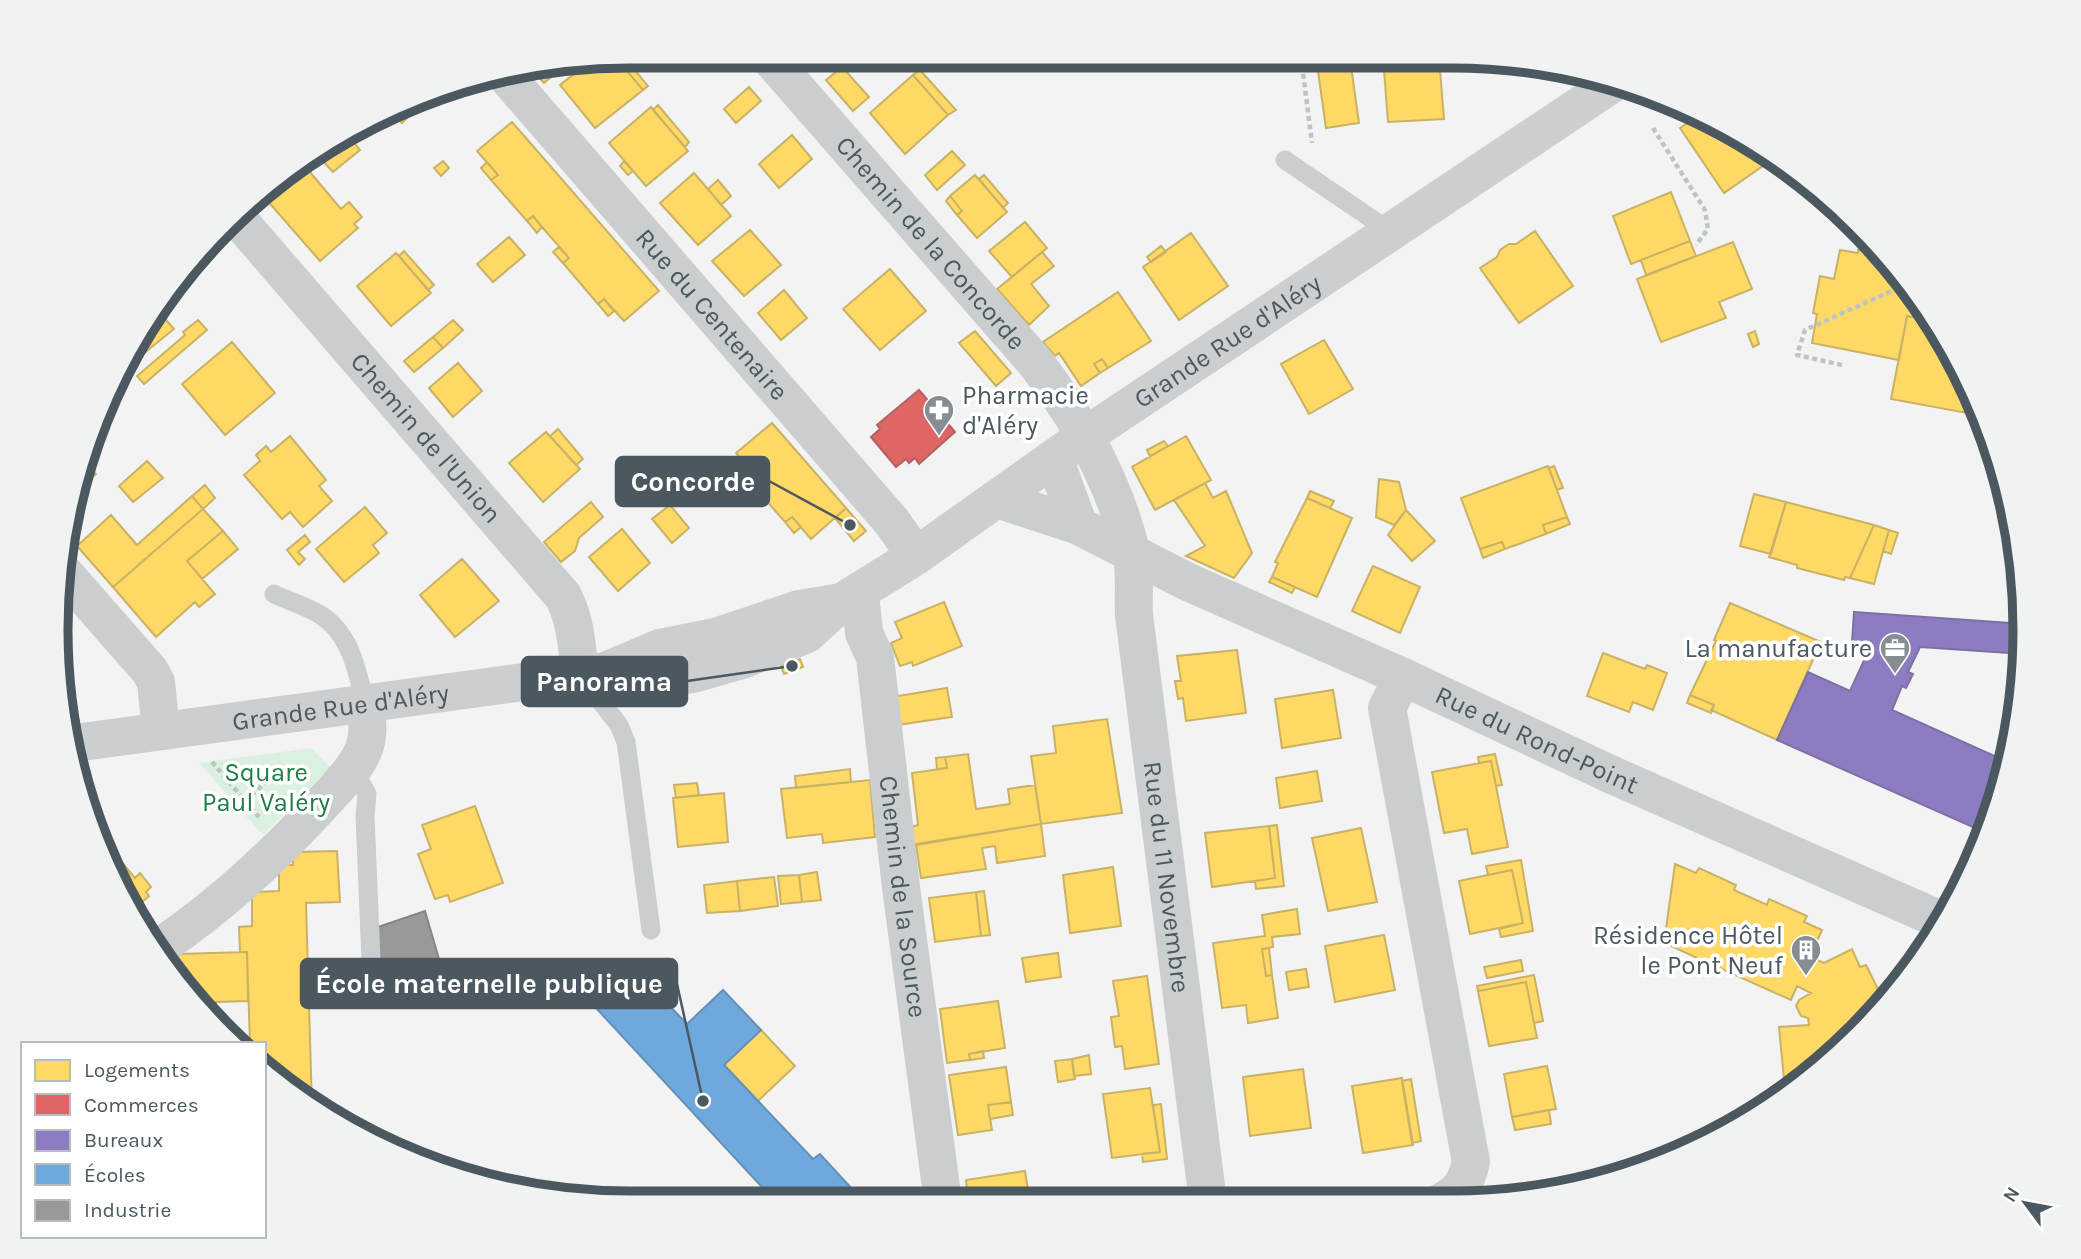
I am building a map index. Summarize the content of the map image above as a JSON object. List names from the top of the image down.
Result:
{
  "streets": {
    "street": [
      "Chemin de la Concorde",
      "Rue du Centenaire",
      "Grande Rue d'Aléry",
      "Chemin de l'Union",
      "Rue du Rond-Point",
      "Rue du 11 Novembre",
      "Chemin de la Source"
    ]
  },
  "crossings": [
    ["Chemin de la Concorde", "Grande Rue d'Aléry"],
    ["Rue du Centenaire", "Grande Rue d'Aléry"],
    ["Grande Rue d'Aléry", "Chemin de l'Union"],
    ["Grande Rue d'Aléry", "Rue du Rond-Point"],
    ["Grande Rue d'Aléry", "Chemin de la Source"],
    ["Rue du Rond-Point", "Rue du 11 Novembre"]
  ],
  "parks": ["Square Paul Valéry"],
  "places": {
    "pharmacy": ["Pharmacie d'Aléry"],
    "other": ["Concorde", "Panorama", "École maternelle publique"],
    "office": ["La manufacture"],
    "building": ["Résidence Hôtel le Pont Neuf"]
  },
  "legend": [
    "Logements",
    "Commerces",
    "Bureaux",
    "Écoles",
    "Industrie"
  ],
  "north": "top left"
}
